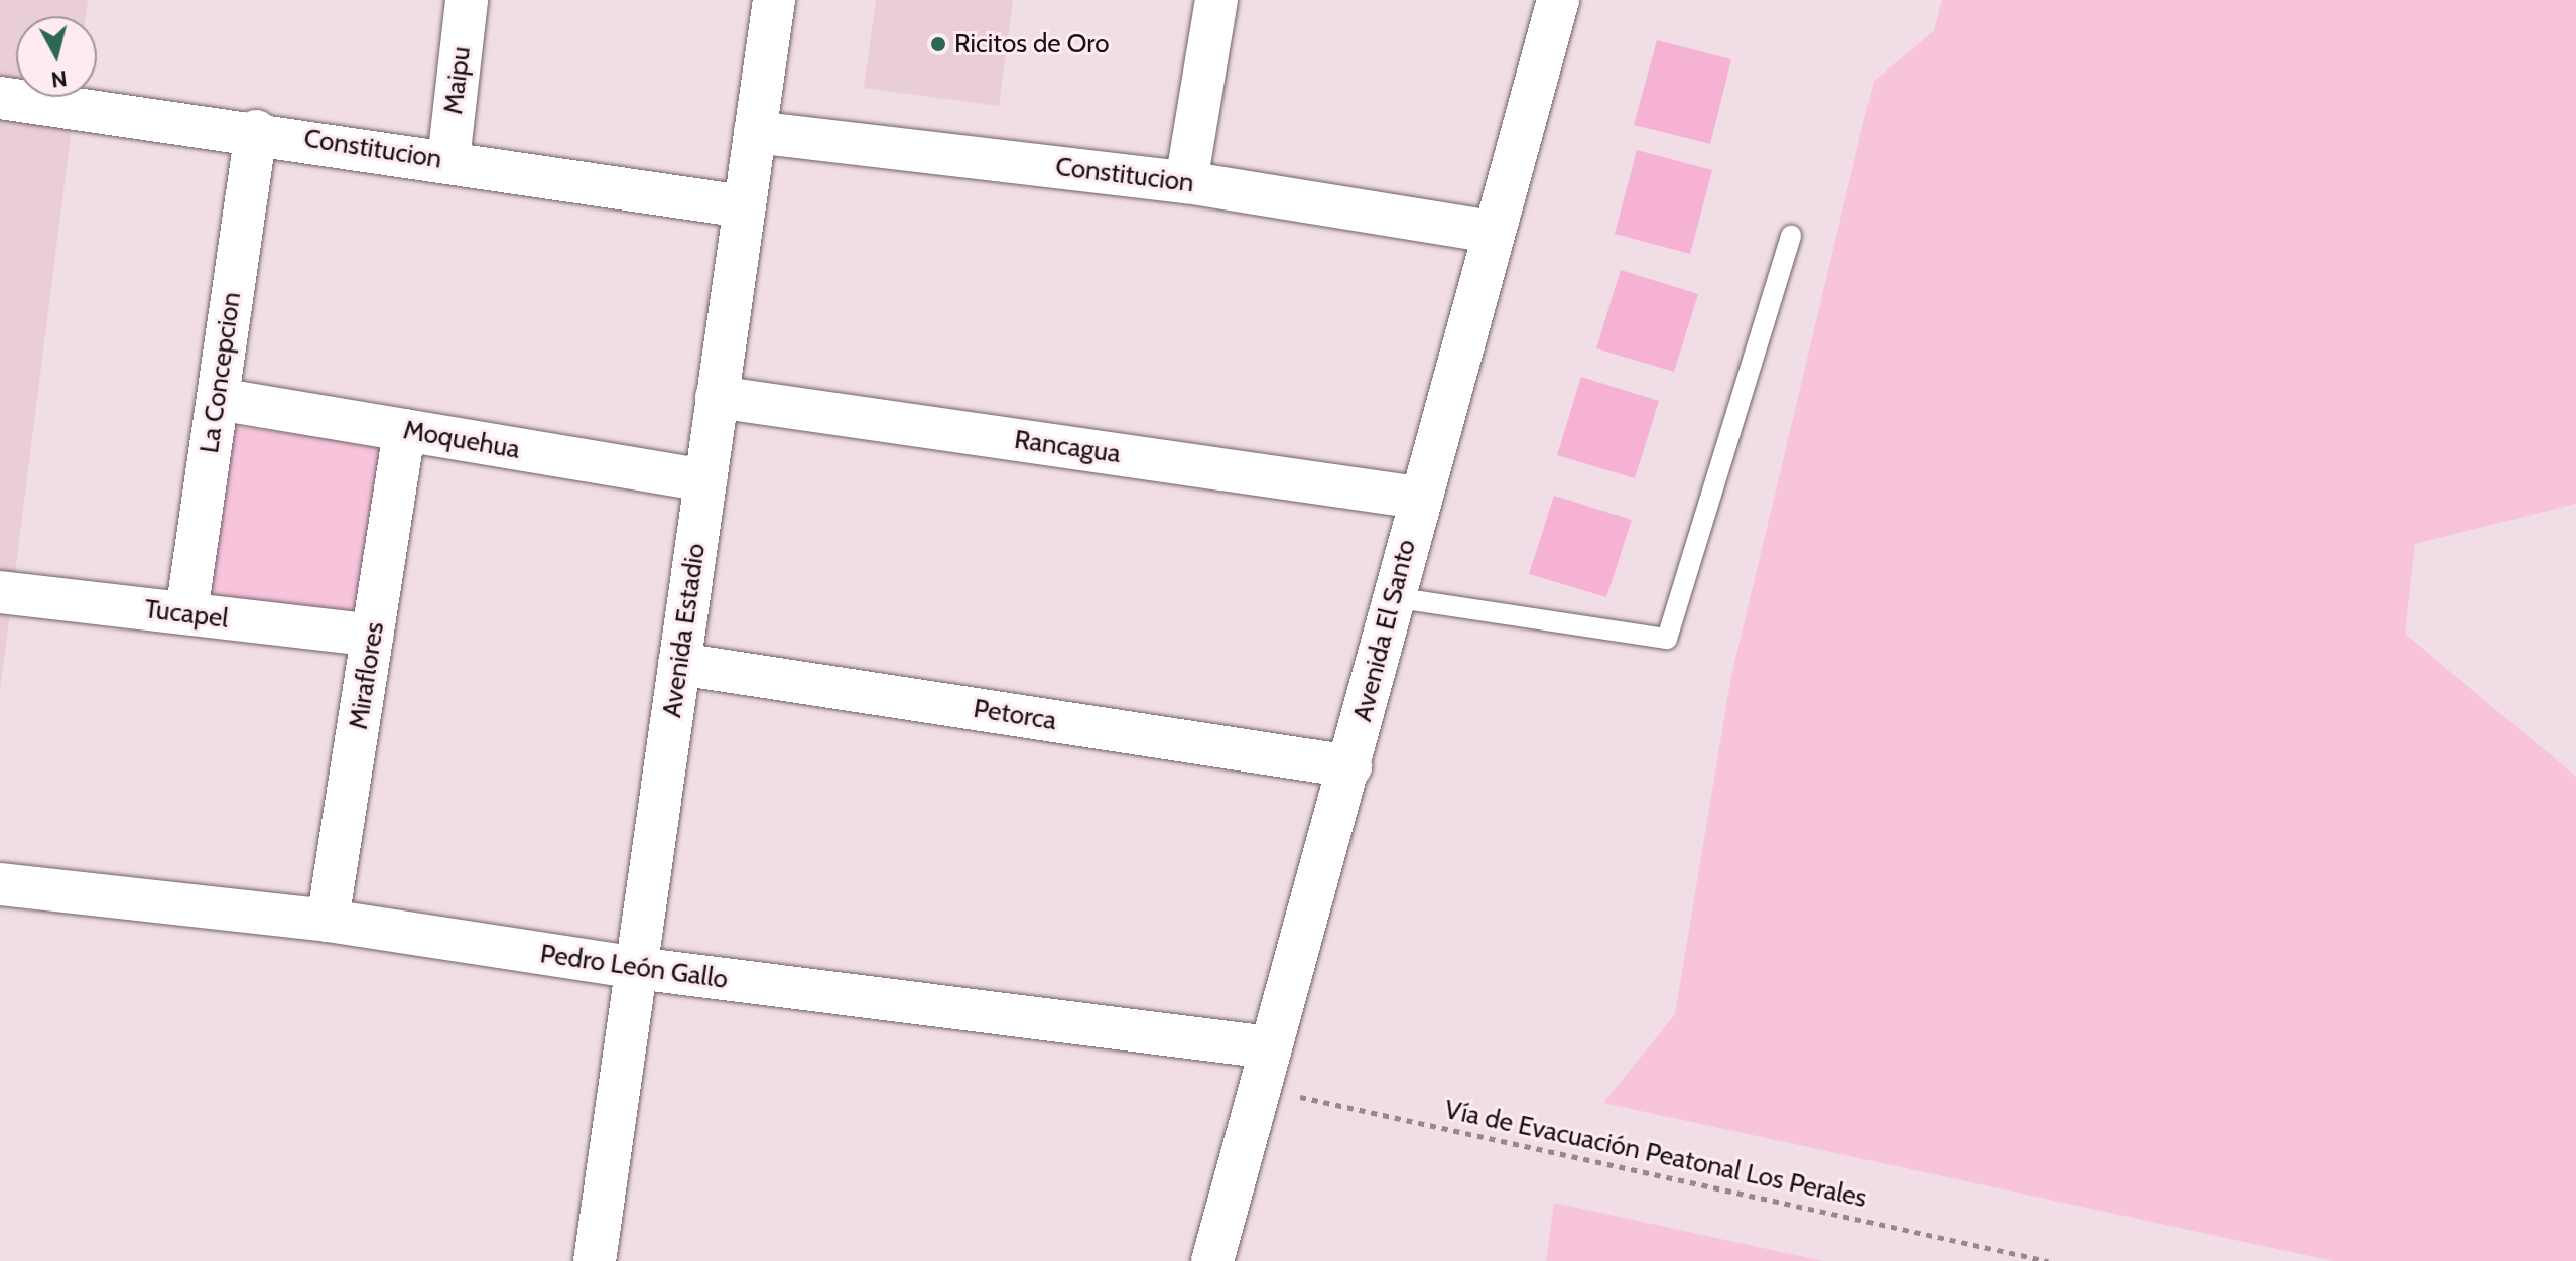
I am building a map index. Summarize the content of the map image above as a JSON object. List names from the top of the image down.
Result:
{
  "streets": {
    "street": [
      "Maipu",
      "Constitucion",
      "La Concepcion",
      "Moquehua",
      "Rancagua",
      "Tucapel",
      "Avenida Estadio",
      "Avenida El Santo",
      "Miraflores",
      "Petorca",
      "Pedro León Gallo"
    ],
    "path": ["Vía de Evacuación Peatonal Los Perales"]
  },
  "crossings": [
    ["Maipu", "Constitucion"],
    ["Constitucion", "La Concepcion"],
    ["Constitucion", "Avenida Estadio"],
    ["Constitucion", "Avenida El Santo"],
    ["La Concepcion", "Moquehua"],
    ["La Concepcion", "Tucapel"],
    ["Moquehua", "Avenida Estadio"],
    ["Moquehua", "Miraflores"],
    ["Rancagua", "Avenida Estadio"],
    ["Rancagua", "Avenida El Santo"],
    ["Tucapel", "Miraflores"],
    ["Avenida Estadio", "Petorca"],
    ["Avenida Estadio", "Pedro León Gallo"],
    ["Avenida El Santo", "Petorca"],
    ["Avenida El Santo", "Pedro León Gallo"],
    ["Avenida El Santo", "Vía de Evacuación Peatonal Los Perales"],
    ["Miraflores", "Pedro León Gallo"]
  ],
  "places": ["Ricitos de Oro"],
  "north": "bottom"
}
